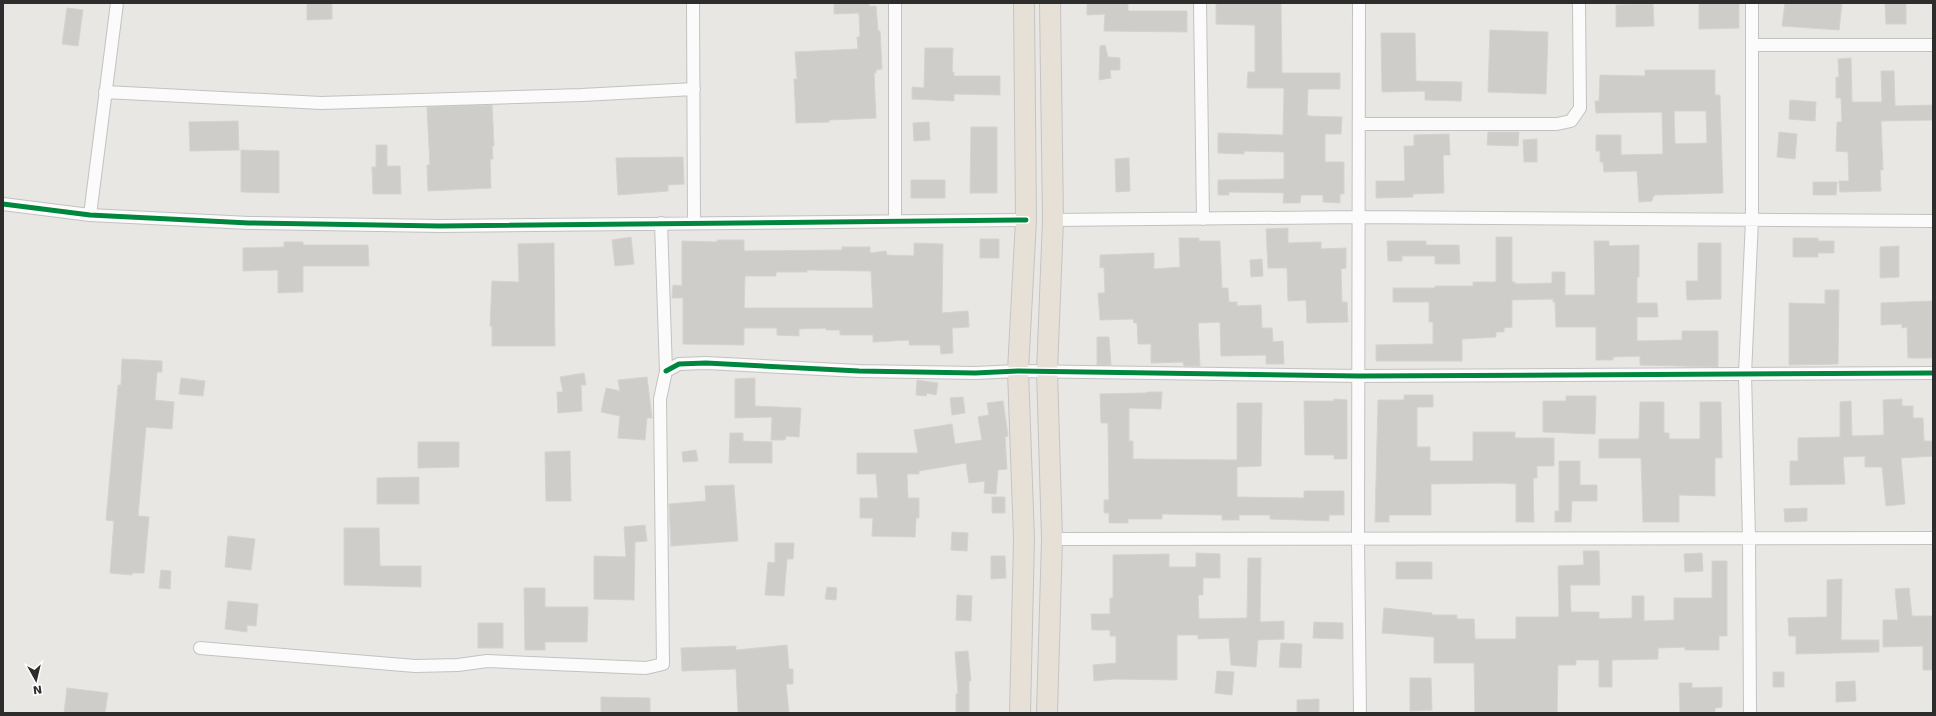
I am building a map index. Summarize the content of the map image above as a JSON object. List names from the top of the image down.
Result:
{
  "north": "bottom"
}
